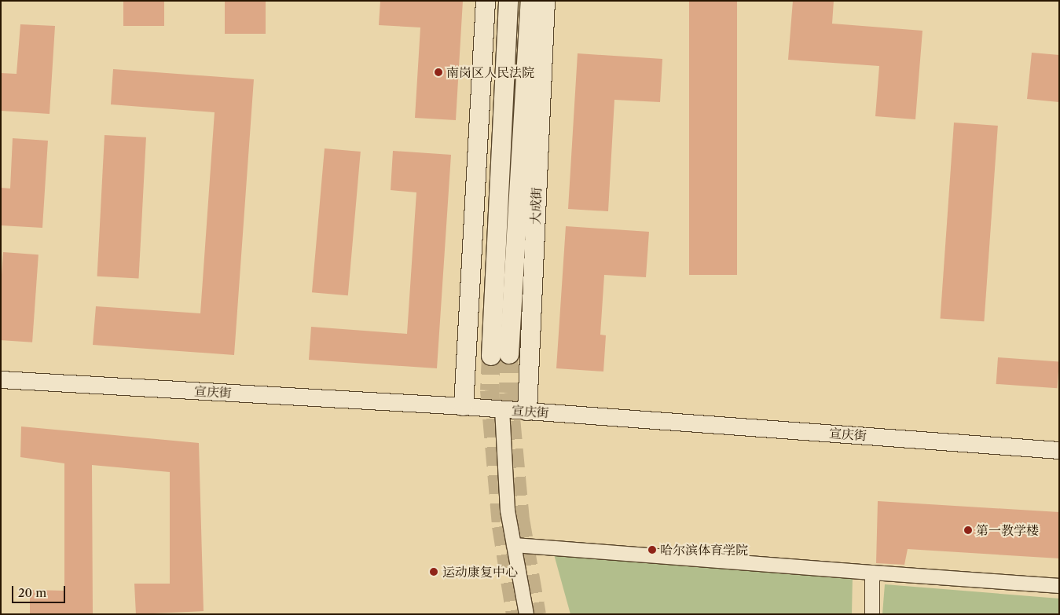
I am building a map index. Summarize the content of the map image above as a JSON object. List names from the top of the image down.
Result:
{
  "streets": {
    "main road": ["大成街"],
    "street": ["宣庆街"]
  },
  "crossings": [
    ["大成街", "宣庆街"]
  ],
  "places": [
    "南岗区人民法院",
    "第一教学楼",
    "哈尔滨体育学院",
    "运动康复中心"
  ],
  "scale_bar": "20 m"
}
